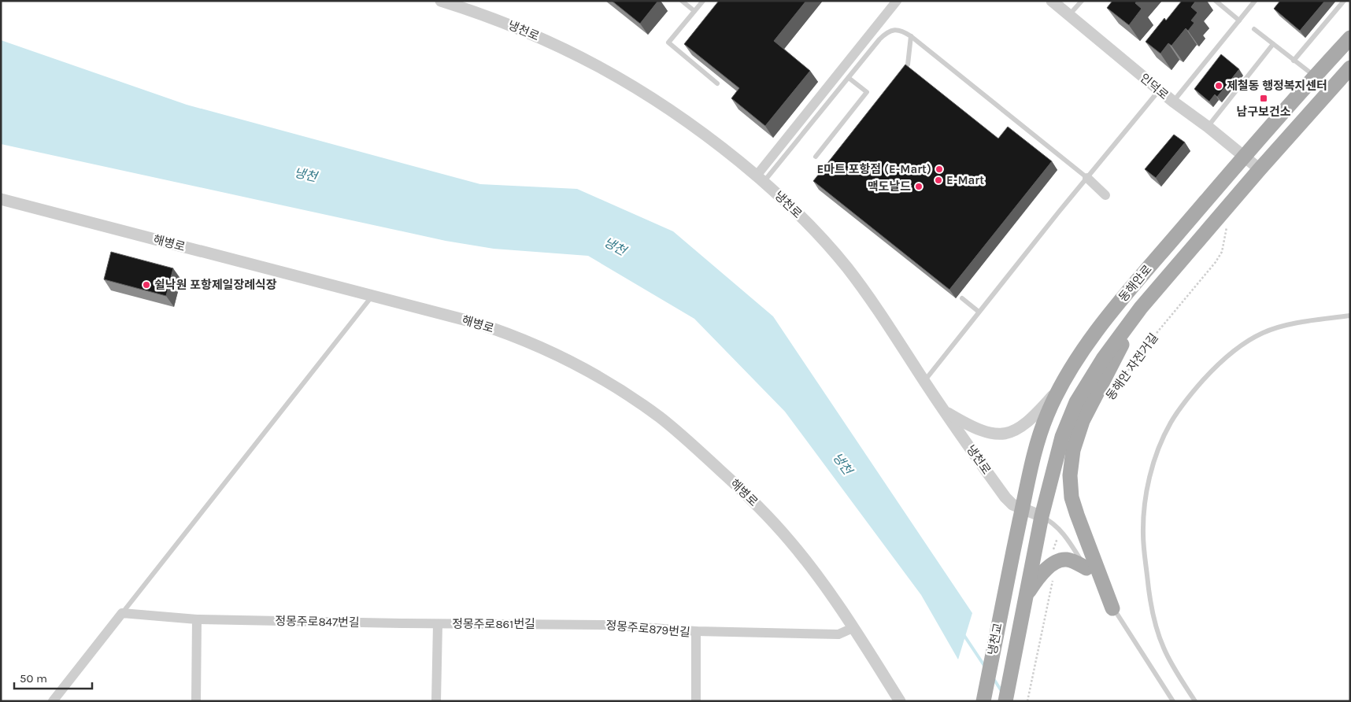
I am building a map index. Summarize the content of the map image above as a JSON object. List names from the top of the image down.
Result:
{
  "streets": {
    "main road": ["동해안로", "냉천교"],
    "street": [
      "냉천로",
      "인덕로",
      "해병로",
      "정몽주로847번길",
      "정몽주로861번길",
      "정몽주로879번길"
    ],
    "path": ["동해안 자전거길"]
  },
  "crossings": [
    ["냉천로", "동해안로"],
    ["인덕로", "동해안로"],
    ["동해안로", "냉천교"],
    ["정몽주로847번길", "정몽주로861번길"],
    ["정몽주로861번길", "정몽주로879번길"]
  ],
  "water": ["냉천"],
  "places": {
    "other": [
      "제철동 행정복지센터",
      "E마트 포항점 (E-Mart)",
      "E-Mart",
      "맥도날드",
      "쉴낙원 포항제일장례식장"
    ],
    "transit": ["남구보건소"]
  },
  "scale_bar": "50 m"
}
